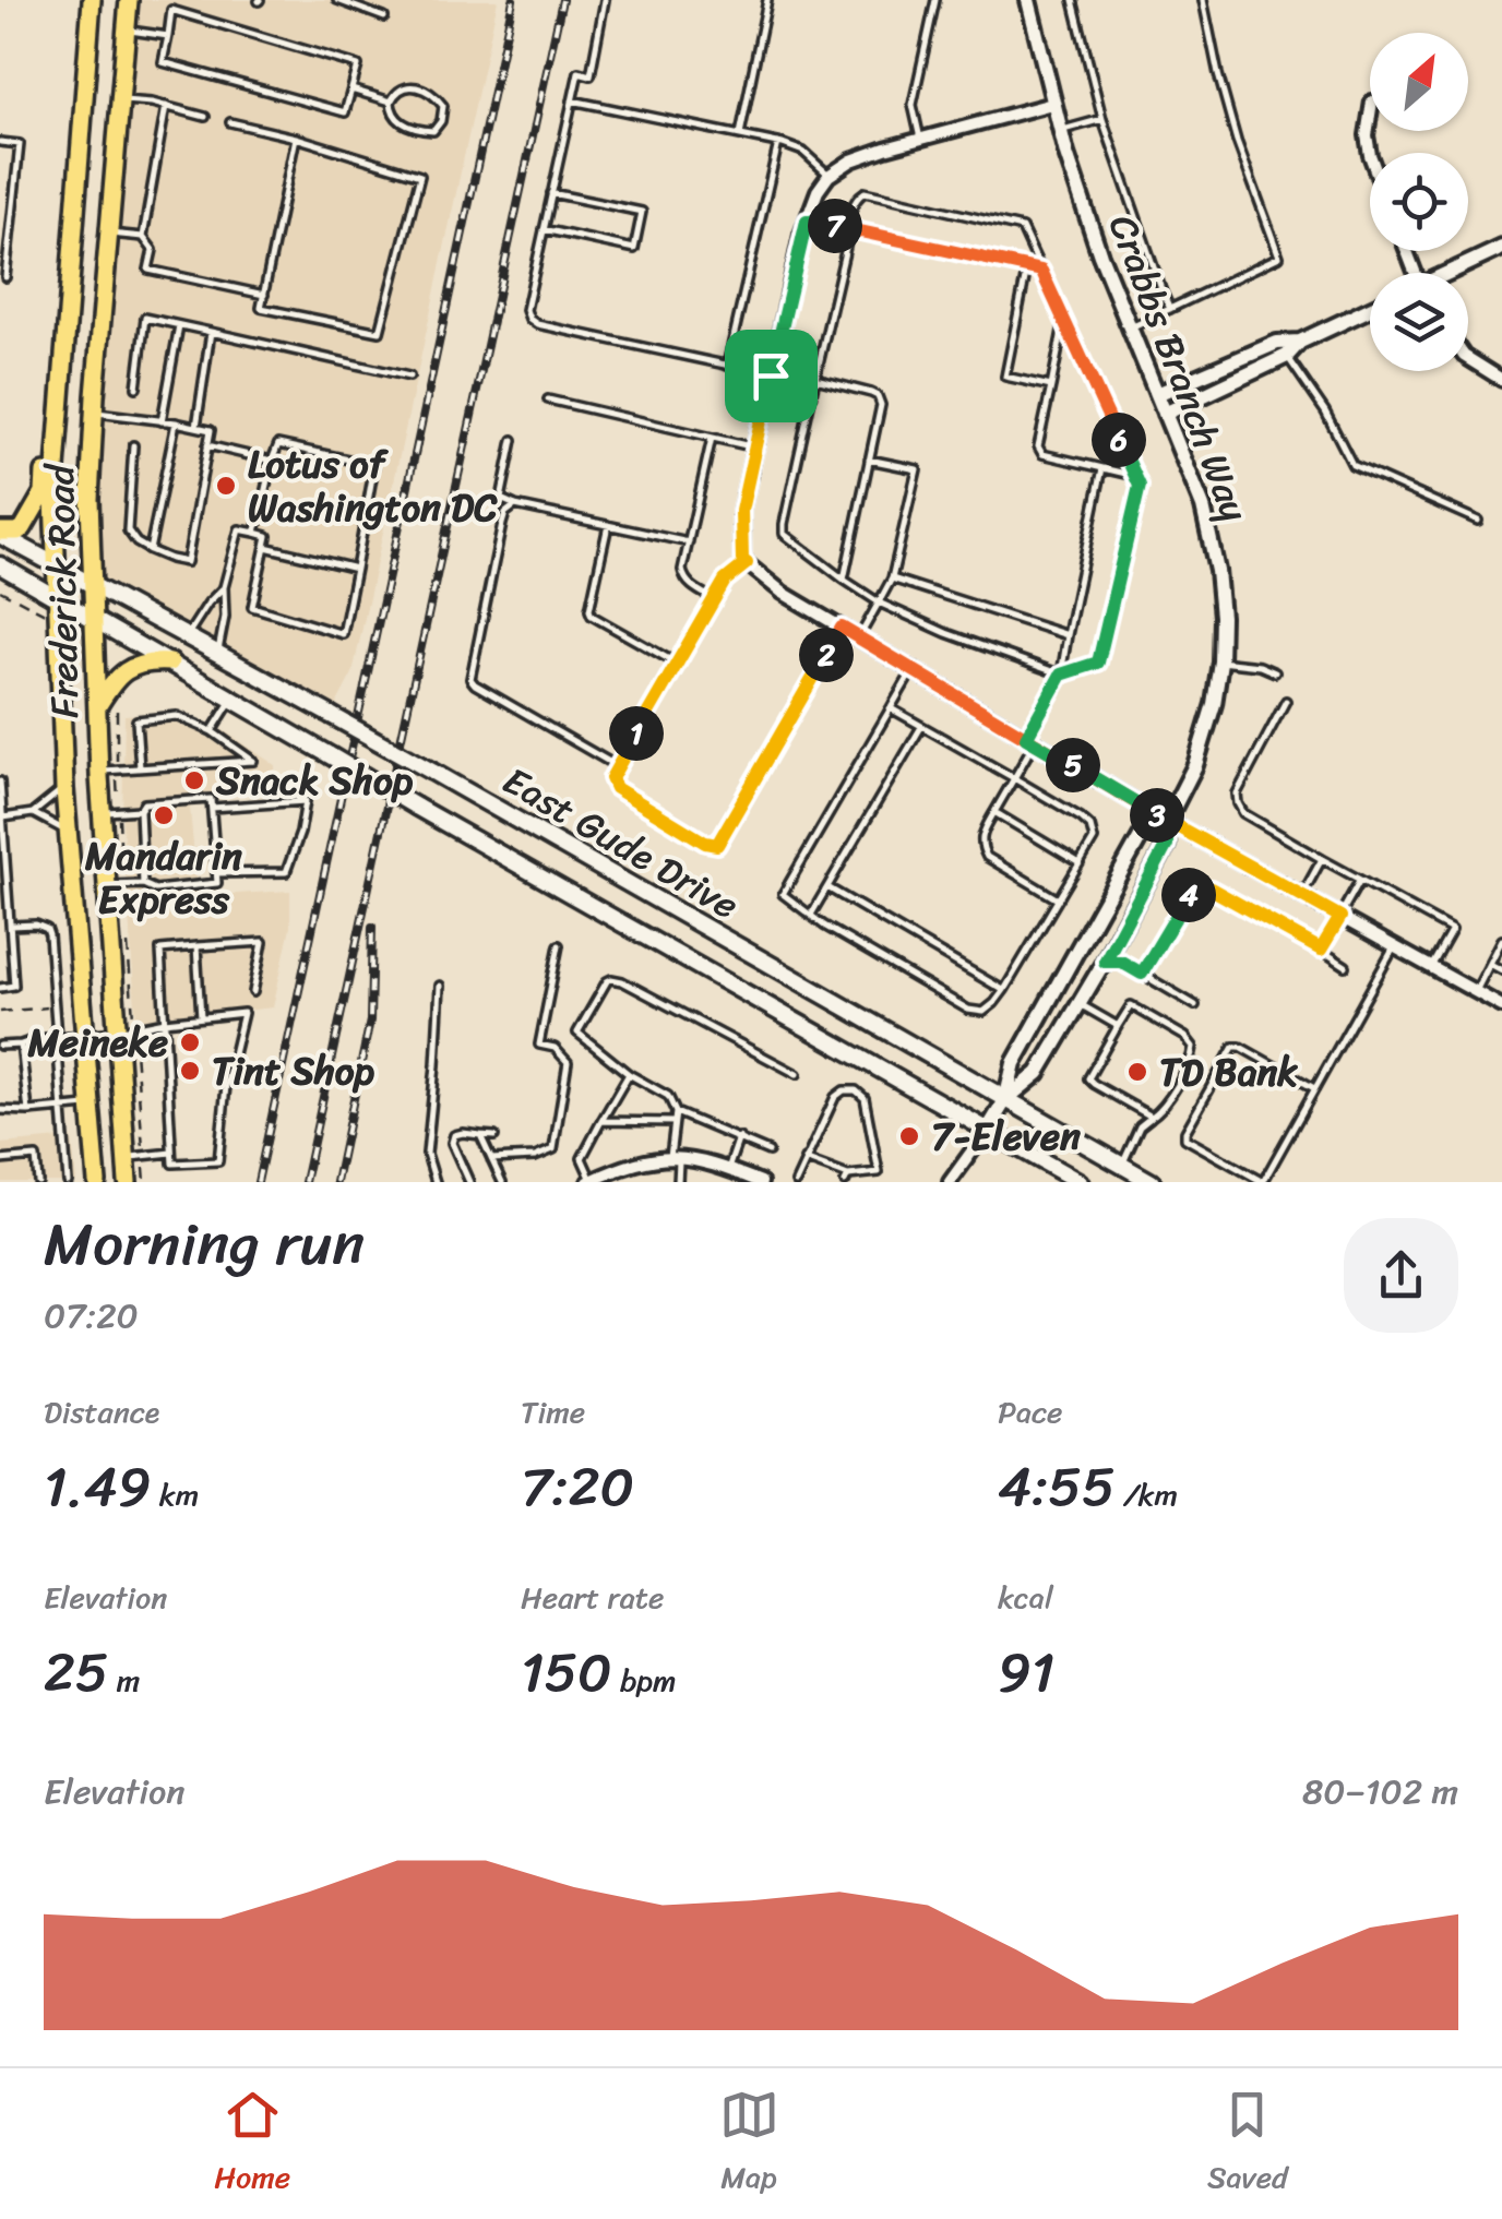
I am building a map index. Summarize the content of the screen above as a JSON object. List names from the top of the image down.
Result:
{
  "streets": {
    "main road": ["Frederick Road", "East Gude Drive"],
    "street": ["Crabbs Branch Way"]
  },
  "crossings": [
    ["Crabbs Branch Way", "East Gude Drive"],
    ["Frederick Road", "East Gude Drive"]
  ],
  "places": [
    "Lotus of Washington DC",
    "Snack Shop",
    "Mandarin Express",
    "Meineke",
    "Tint Shop",
    "TD Bank",
    "7-Eleven"
  ],
  "north": "top right",
  "page": {
    "pins": [
      "7",
      "6",
      "2",
      "1",
      "5",
      "3",
      "4"
    ],
    "heading": ["Morning run", "07:20"],
    "stats": [
      ["Distance", "1.49 km"],
      ["Time", "7:20"],
      ["Pace", "4:55 /km"],
      ["Elevation", "25 m"],
      ["Heart rate", "150 bpm"],
      ["kcal", "91"]
    ],
    "chart": ["Elevation", "80–102 m"],
    "tabs": ["Home", "Map", "Saved"]
  }
}
